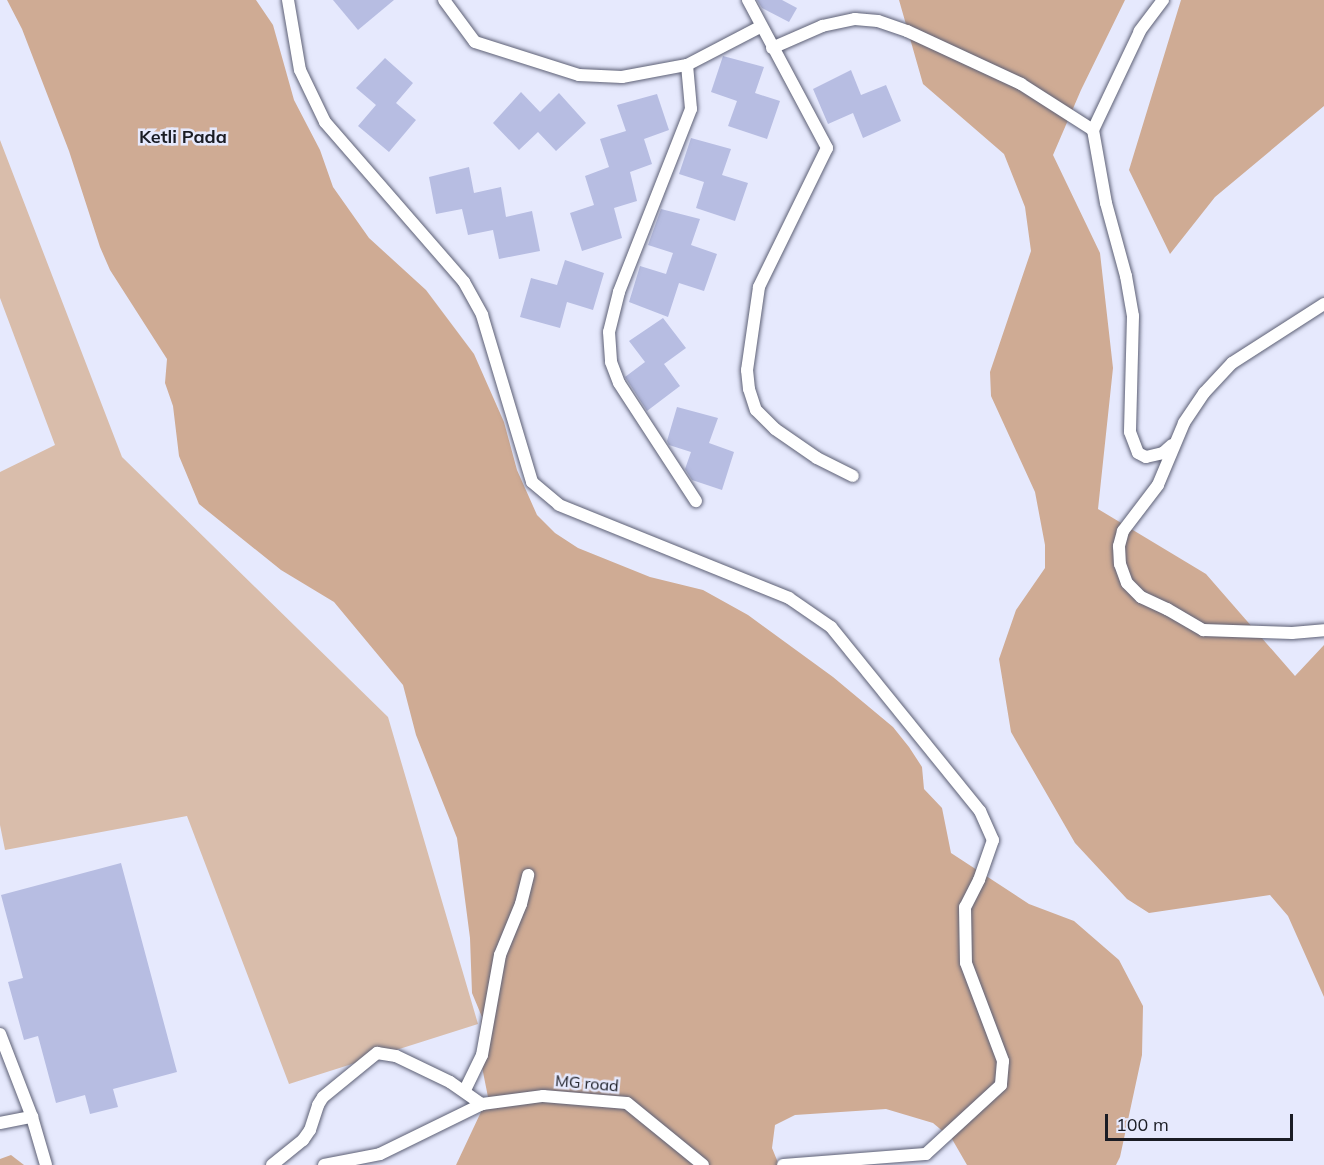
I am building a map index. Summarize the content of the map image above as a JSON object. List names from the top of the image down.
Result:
{
  "streets": {
    "street": ["MG road"]
  },
  "districts": ["Ketli Pada"],
  "scale_bar": "100 m"
}
